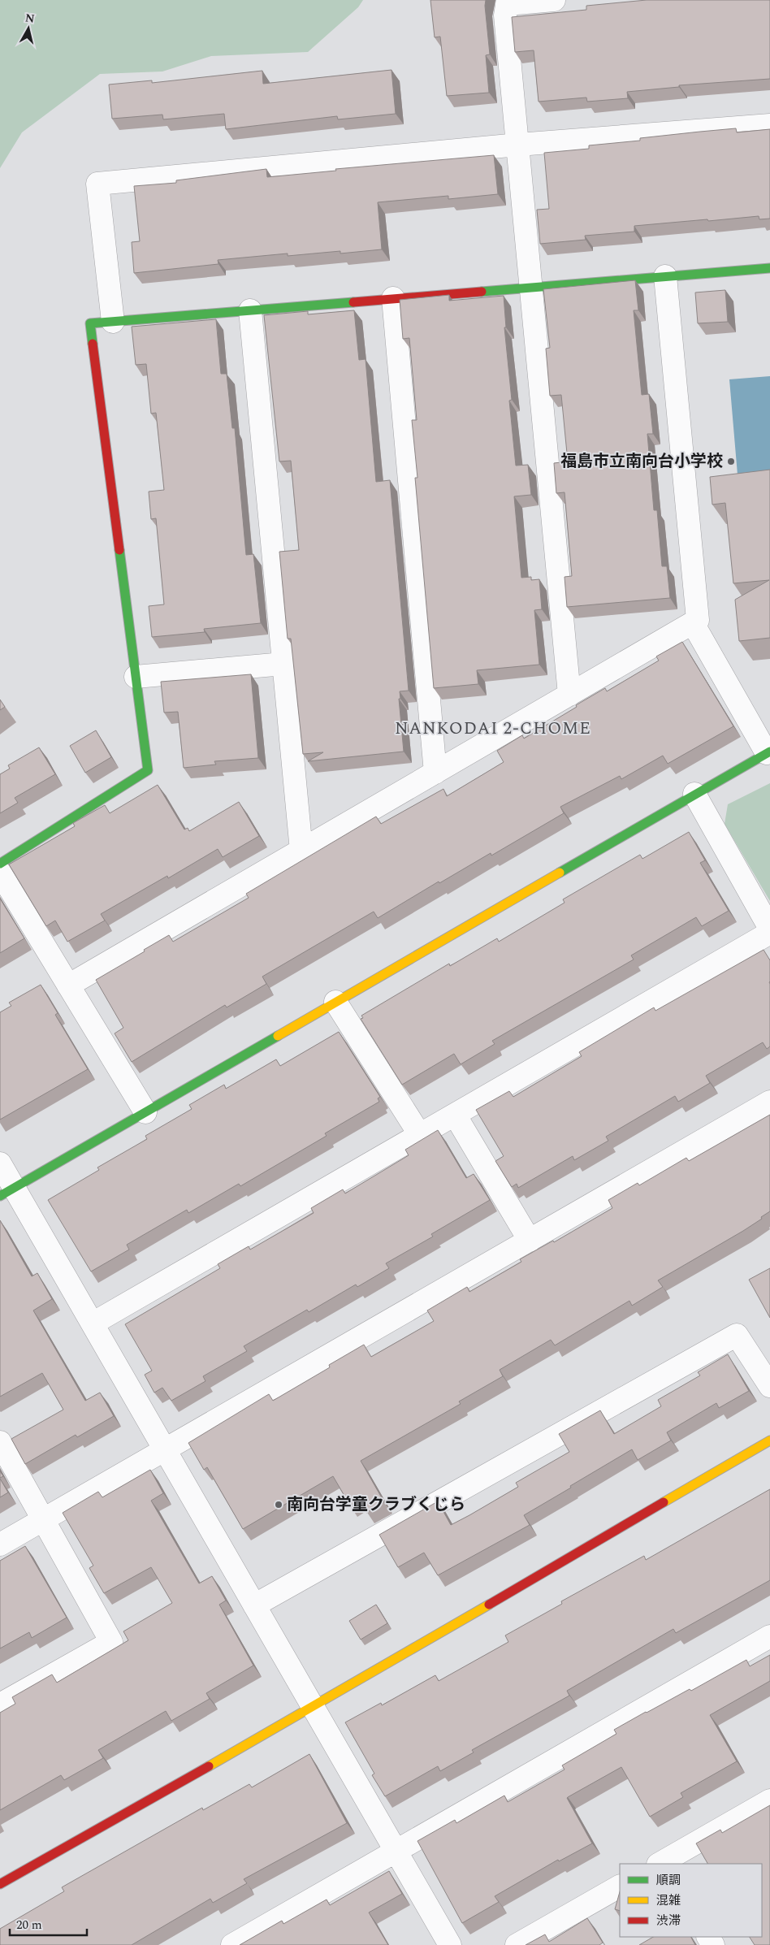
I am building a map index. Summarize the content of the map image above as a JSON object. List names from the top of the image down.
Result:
{
  "districts": ["NANKODAI 2-CHOME"],
  "places": ["福島市立南向台小学校", "南向台学童クラブくじら"],
  "legend": ["順調", "混雑", "渋滞"],
  "scale_bar": "20 m",
  "north": "top"
}
